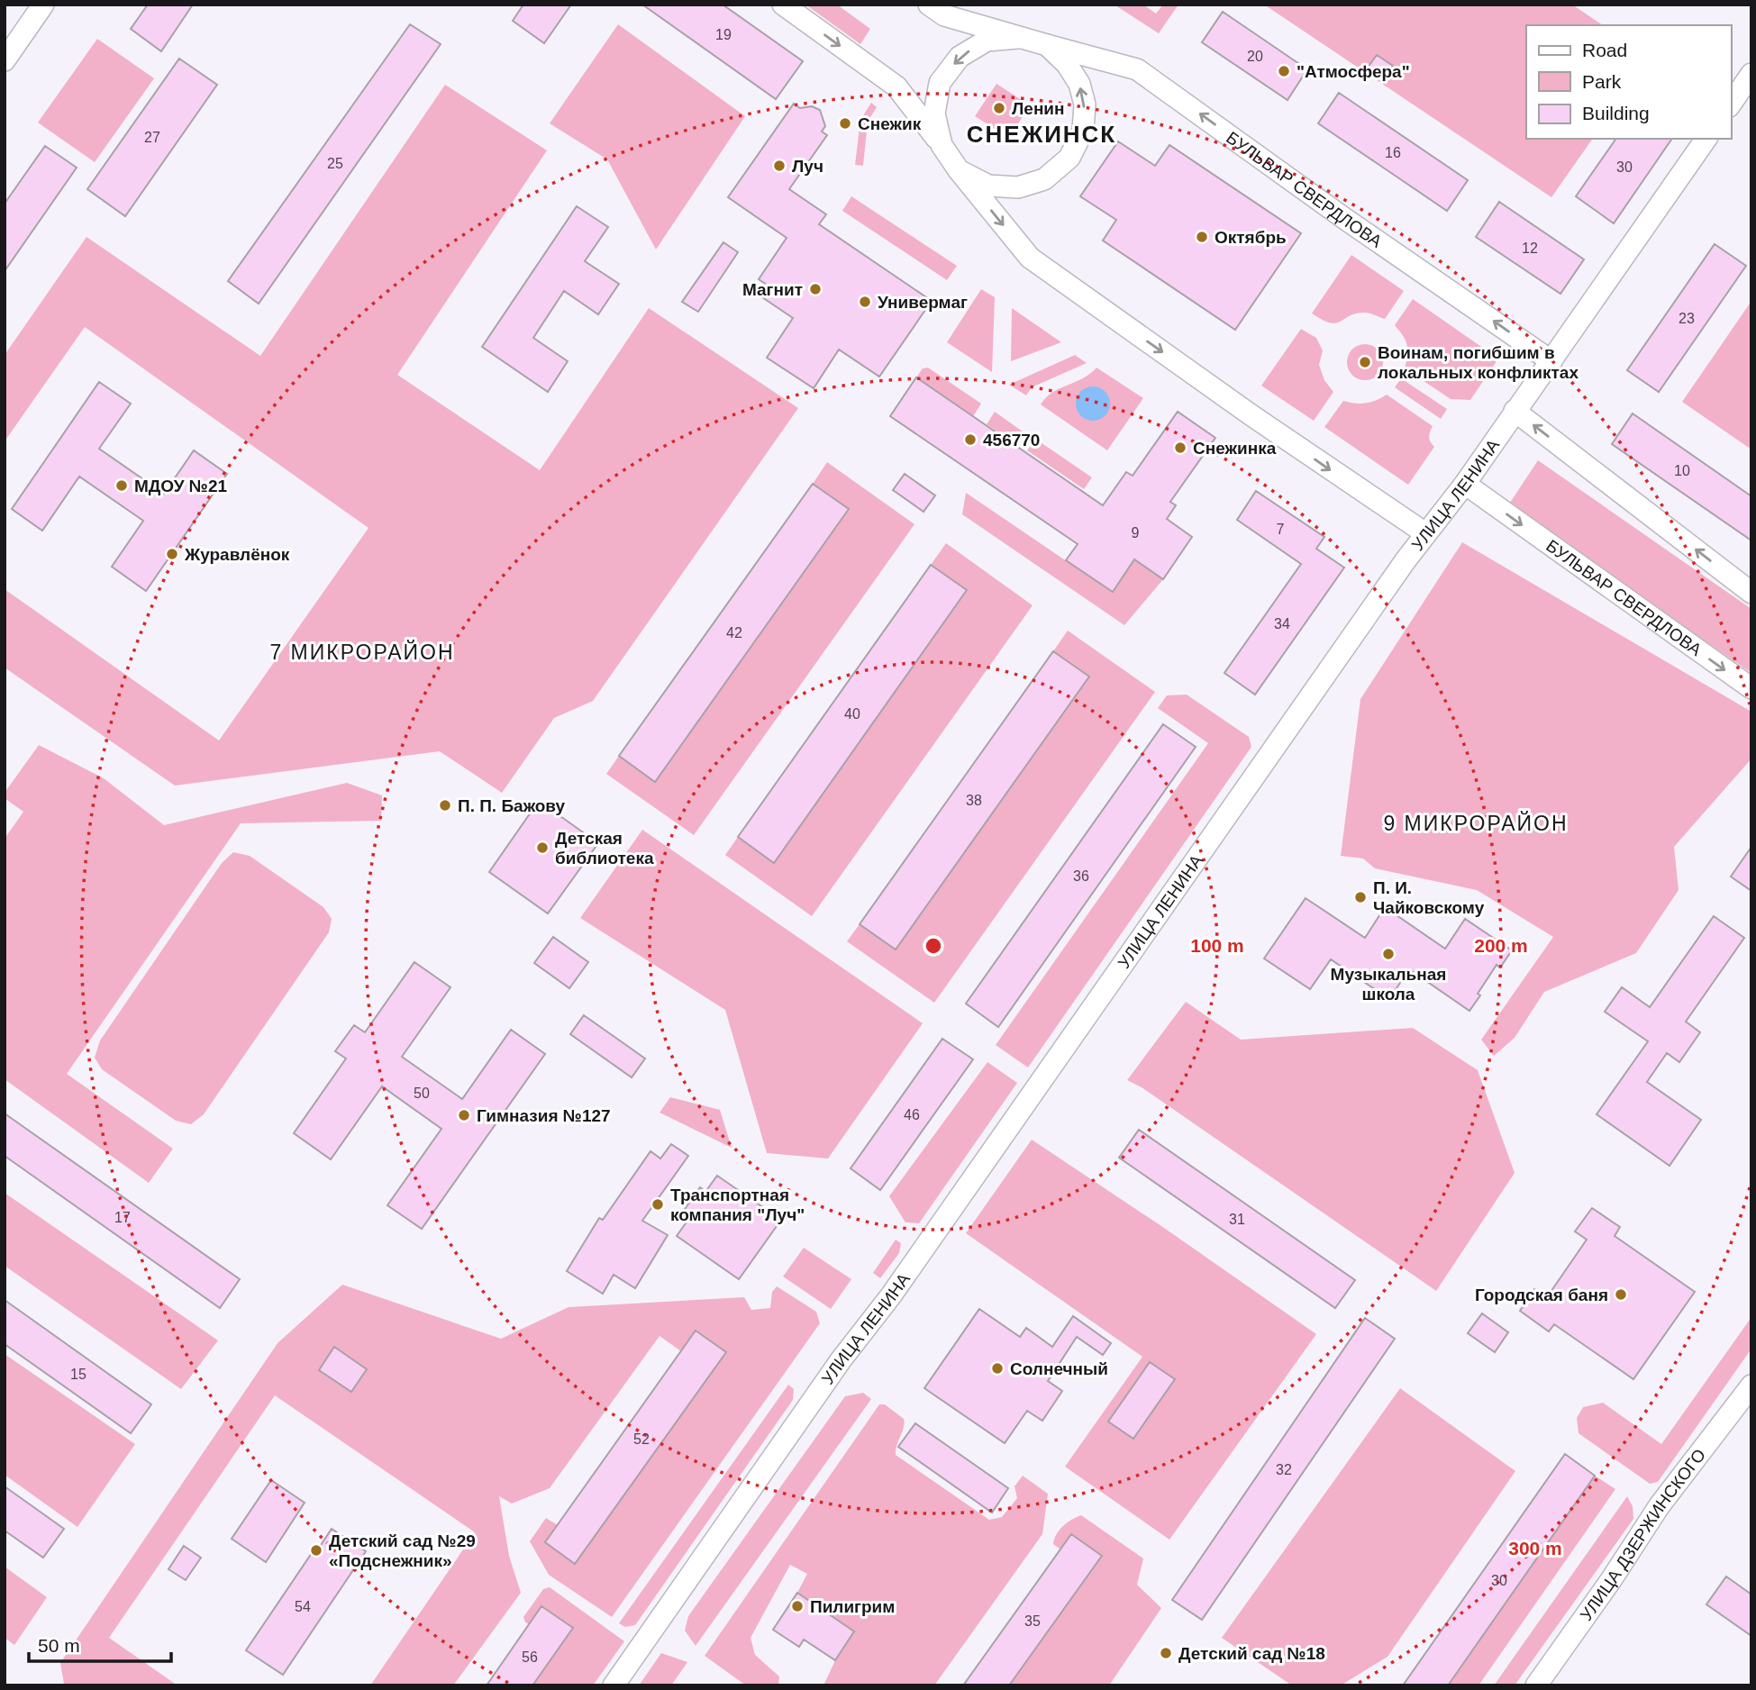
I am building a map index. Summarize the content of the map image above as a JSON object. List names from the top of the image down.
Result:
{
  "streets": {
    "street": ["БУЛЬВАР СВЕРДЛОВА", "УЛИЦА ЛЕНИНА", "УЛИЦА ДЗЕРЖИНСКОГО"]
  },
  "crossings": [
    ["БУЛЬВАР СВЕРДЛОВА", "УЛИЦА ЛЕНИНА"]
  ],
  "districts": ["СНЕЖИНСК", "7 МИКРОРАЙОН", "9 МИКРОРАЙОН"],
  "places": [
    "\"Атмосфера\"",
    "Ленин",
    "Снежик",
    "Луч",
    "Октябрь",
    "Магнит",
    "Универмаг",
    "Воинам, погибшим в локальных конфликтах",
    "456770",
    "Снежинка",
    "МДОУ №21",
    "Журавлёнок",
    "П. П. Бажову",
    "Детская библиотека",
    "П. И. Чайковскому",
    "Музыкальная школа",
    "Гимназия №127",
    "Транспортная компания \"Луч\"",
    "Городская баня",
    "Солнечный",
    "Детский сад №29 «Подснежник»",
    "Пилигрим",
    "Детский сад №18"
  ],
  "house_numbers": [
    "19",
    "20",
    "27",
    "16",
    "25",
    "30",
    "12",
    "23",
    "10",
    "7",
    "9",
    "34",
    "42",
    "40",
    "38",
    "36",
    "50",
    "46",
    "17",
    "31",
    "15",
    "52",
    "32",
    "30",
    "54",
    "35",
    "56"
  ],
  "legend": ["Road", "Park", "Building"],
  "scale_bar": "50 m",
  "rings": ["100 m", "200 m", "300 m"]
}
